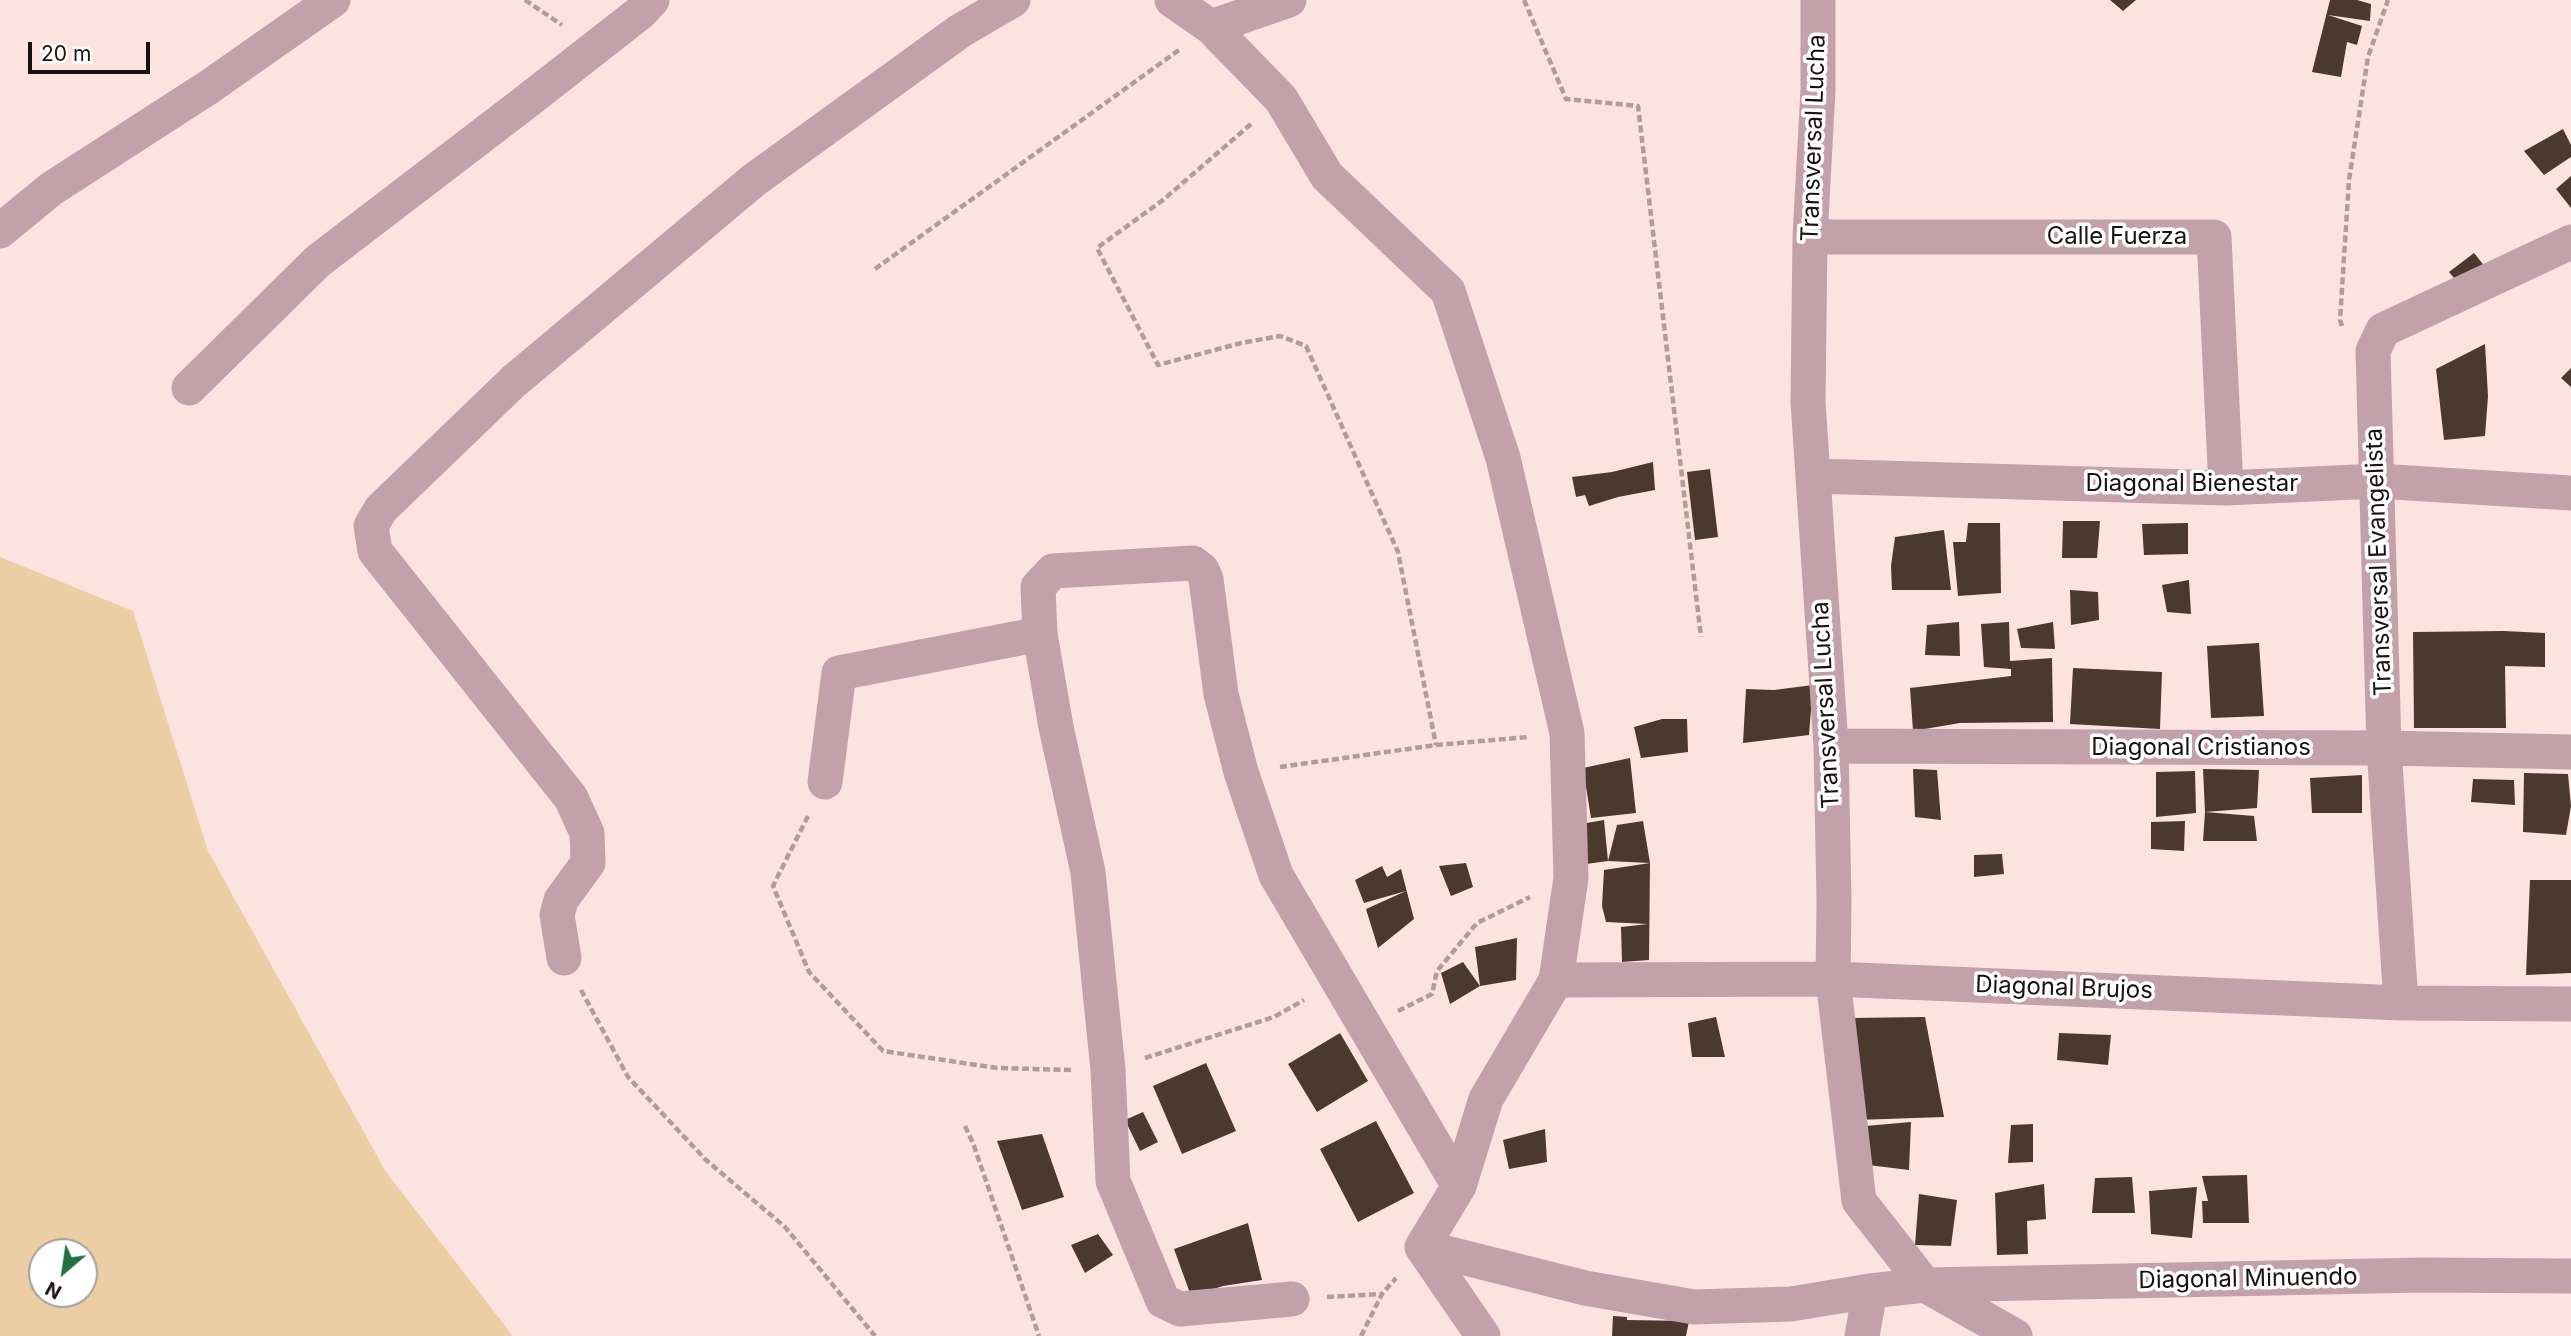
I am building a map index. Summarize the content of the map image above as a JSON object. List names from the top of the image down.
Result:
{
  "streets": {
    "street": [
      "Transversal Lucha",
      "Calle Fuerza",
      "Diagonal Bienestar",
      "Transversal Evangelista",
      "Diagonal Cristianos",
      "Diagonal Brujos",
      "Diagonal Minuendo"
    ]
  },
  "crossings": [
    ["Transversal Lucha", "Calle Fuerza"],
    ["Transversal Lucha", "Diagonal Bienestar"],
    ["Transversal Lucha", "Diagonal Cristianos"],
    ["Transversal Lucha", "Diagonal Brujos"],
    ["Transversal Lucha", "Diagonal Minuendo"],
    ["Calle Fuerza", "Diagonal Bienestar"],
    ["Diagonal Bienestar", "Transversal Evangelista"],
    ["Transversal Evangelista", "Diagonal Cristianos"],
    ["Transversal Evangelista", "Diagonal Brujos"]
  ],
  "scale_bar": "20 m",
  "north": "bottom left"
}
